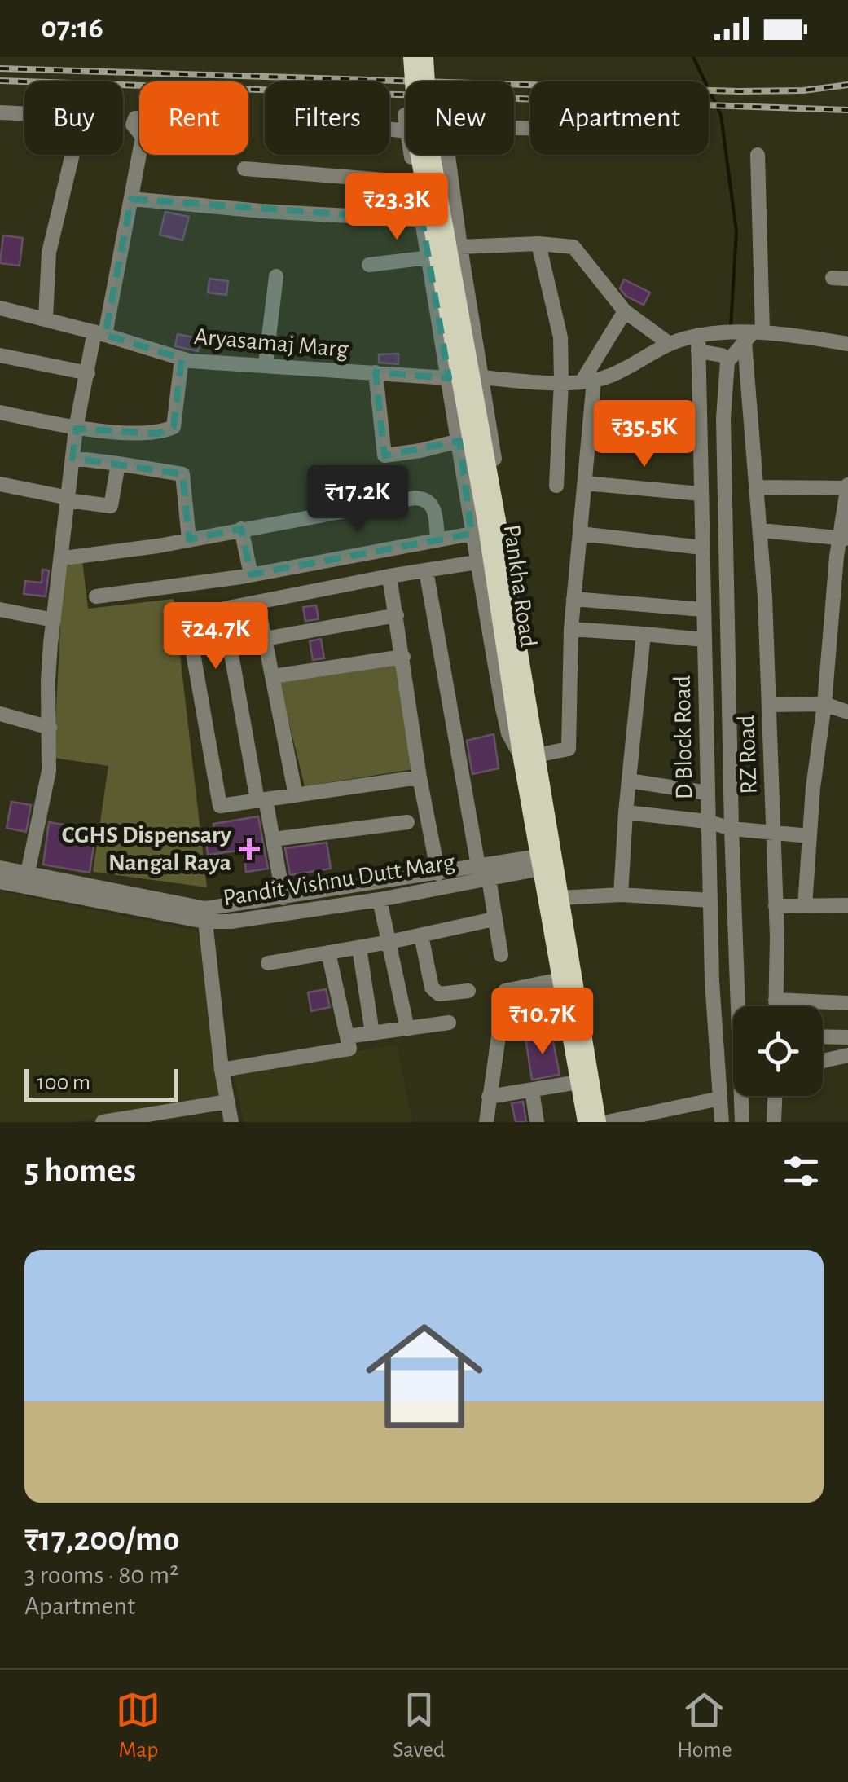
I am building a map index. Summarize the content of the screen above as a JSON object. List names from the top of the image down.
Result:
{
  "streets": {
    "main road": ["Pankha Road"],
    "street": [
      "Aryasamaj Marg",
      "D Block Road",
      "RZ Road",
      "Pandit Vishnu Dutt Marg"
    ]
  },
  "crossings": [
    ["Pankha Road", "Pandit Vishnu Dutt Marg"]
  ],
  "places": {
    "health": ["CGHS Dispensary Nangal Raya"]
  },
  "scale_bar": "100 m",
  "page": {
    "status": "07:16",
    "chip": [
      "Buy",
      "Rent",
      "Filters",
      "New",
      "Apartment"
    ],
    "price": [
      "₹23.3K",
      "₹35.5K",
      "₹17.2K",
      "₹24.7K",
      "₹10.7K"
    ],
    "scale": "100 m",
    "heading": "5 homes",
    "list": [
      {
        "name": "₹17,200/mo",
        "note": "3 rooms · 80 m² · Apartment"
      }
    ],
    "tabs": ["Map", "Saved", "Home"]
  }
}
